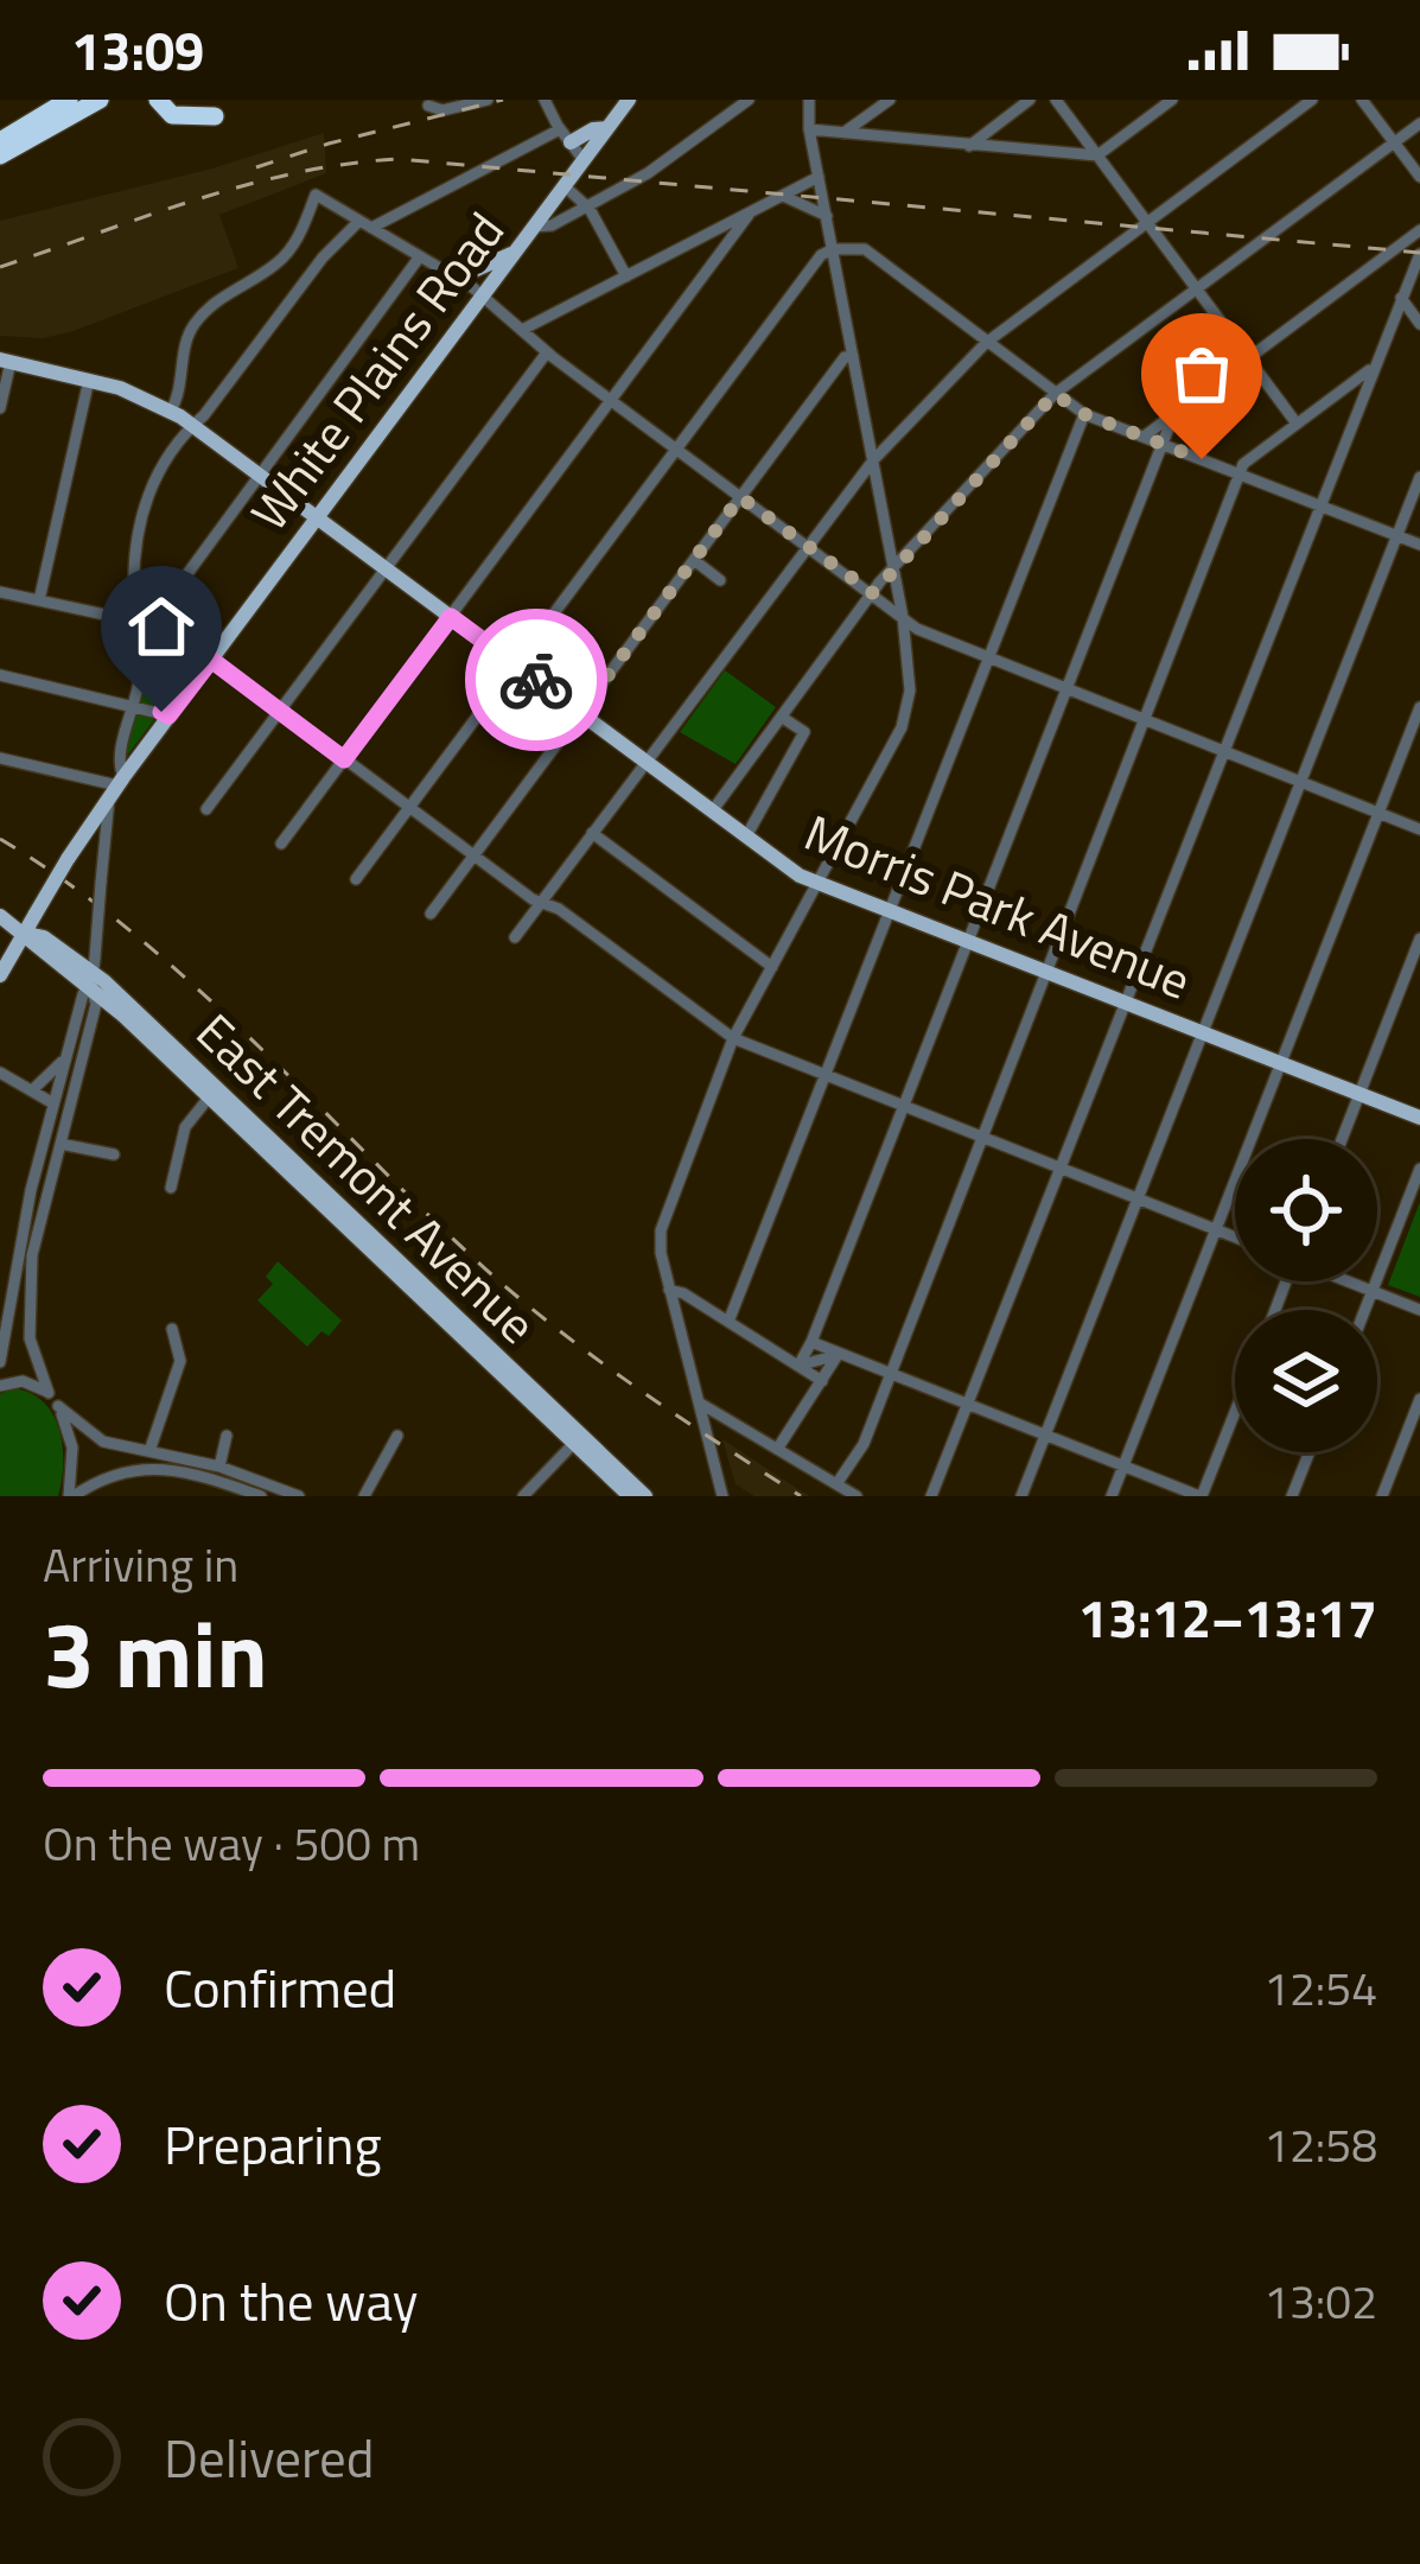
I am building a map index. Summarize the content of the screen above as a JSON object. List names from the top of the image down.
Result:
{
  "streets": {
    "main road": ["White Plains Road", "Morris Park Avenue", "East Tremont Avenue"]
  },
  "crossings": [
    ["White Plains Road", "Morris Park Avenue"],
    ["White Plains Road", "East Tremont Avenue"]
  ],
  "page": {
    "status": "13:09",
    "heading": ["3 min", "Arriving in", "13:12–13:17"],
    "bar": "On the way · 500 m",
    "list": [
      ["Confirmed", "12:54"],
      ["Preparing", "12:58"],
      ["On the way", "13:02"],
      "Delivered"
    ]
  }
}
